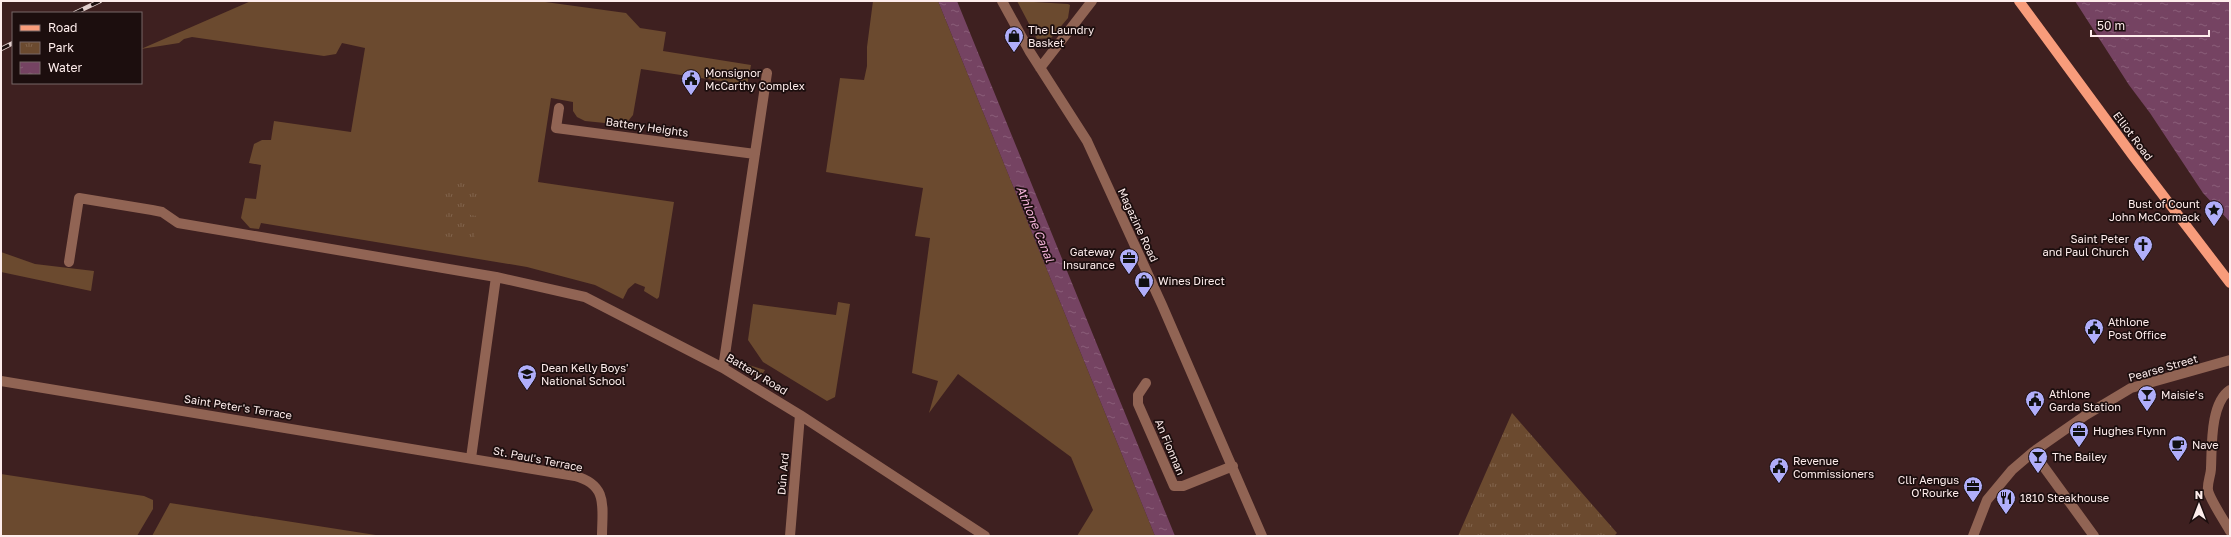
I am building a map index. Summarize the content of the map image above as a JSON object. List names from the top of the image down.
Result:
{
  "streets": {
    "main road": ["Elliot Road"],
    "street": [
      "Battery Heights",
      "Magazine Road",
      "Pearse Street",
      "Battery Road",
      "Saint Peter's Terrace",
      "An Fionnan",
      "St. Paul's Terrace",
      "Dún Ard"
    ]
  },
  "crossings": [
    ["Magazine Road", "An Fionnan"],
    ["Battery Road", "Dún Ard"],
    ["Saint Peter's Terrace", "St. Paul's Terrace"]
  ],
  "water": ["Athlone Canal"],
  "places": {
    "shop": ["The Laundry Basket", "Wines Direct"],
    "public building": [
      "Monsignor McCarthy Complex",
      "Athlone Post Office",
      "Athlone Garda Station",
      "Revenue Commissioners"
    ],
    "place": ["Bust of Count John McCormack"],
    "church": ["Saint Peter and Paul Church"],
    "office": ["Gateway Insurance", "Hughes Flynn", "Cllr Aengus O'Rourke"],
    "school or university": ["Dean Kelly Boys' National School"],
    "bar": ["Maisie’s", "The Bailey"],
    "cafe": ["Nave"],
    "restaurant": ["1810 Steakhouse"]
  },
  "legend": ["Road", "Park", "Water"],
  "scale_bar": "50 m",
  "north": "top"
}
